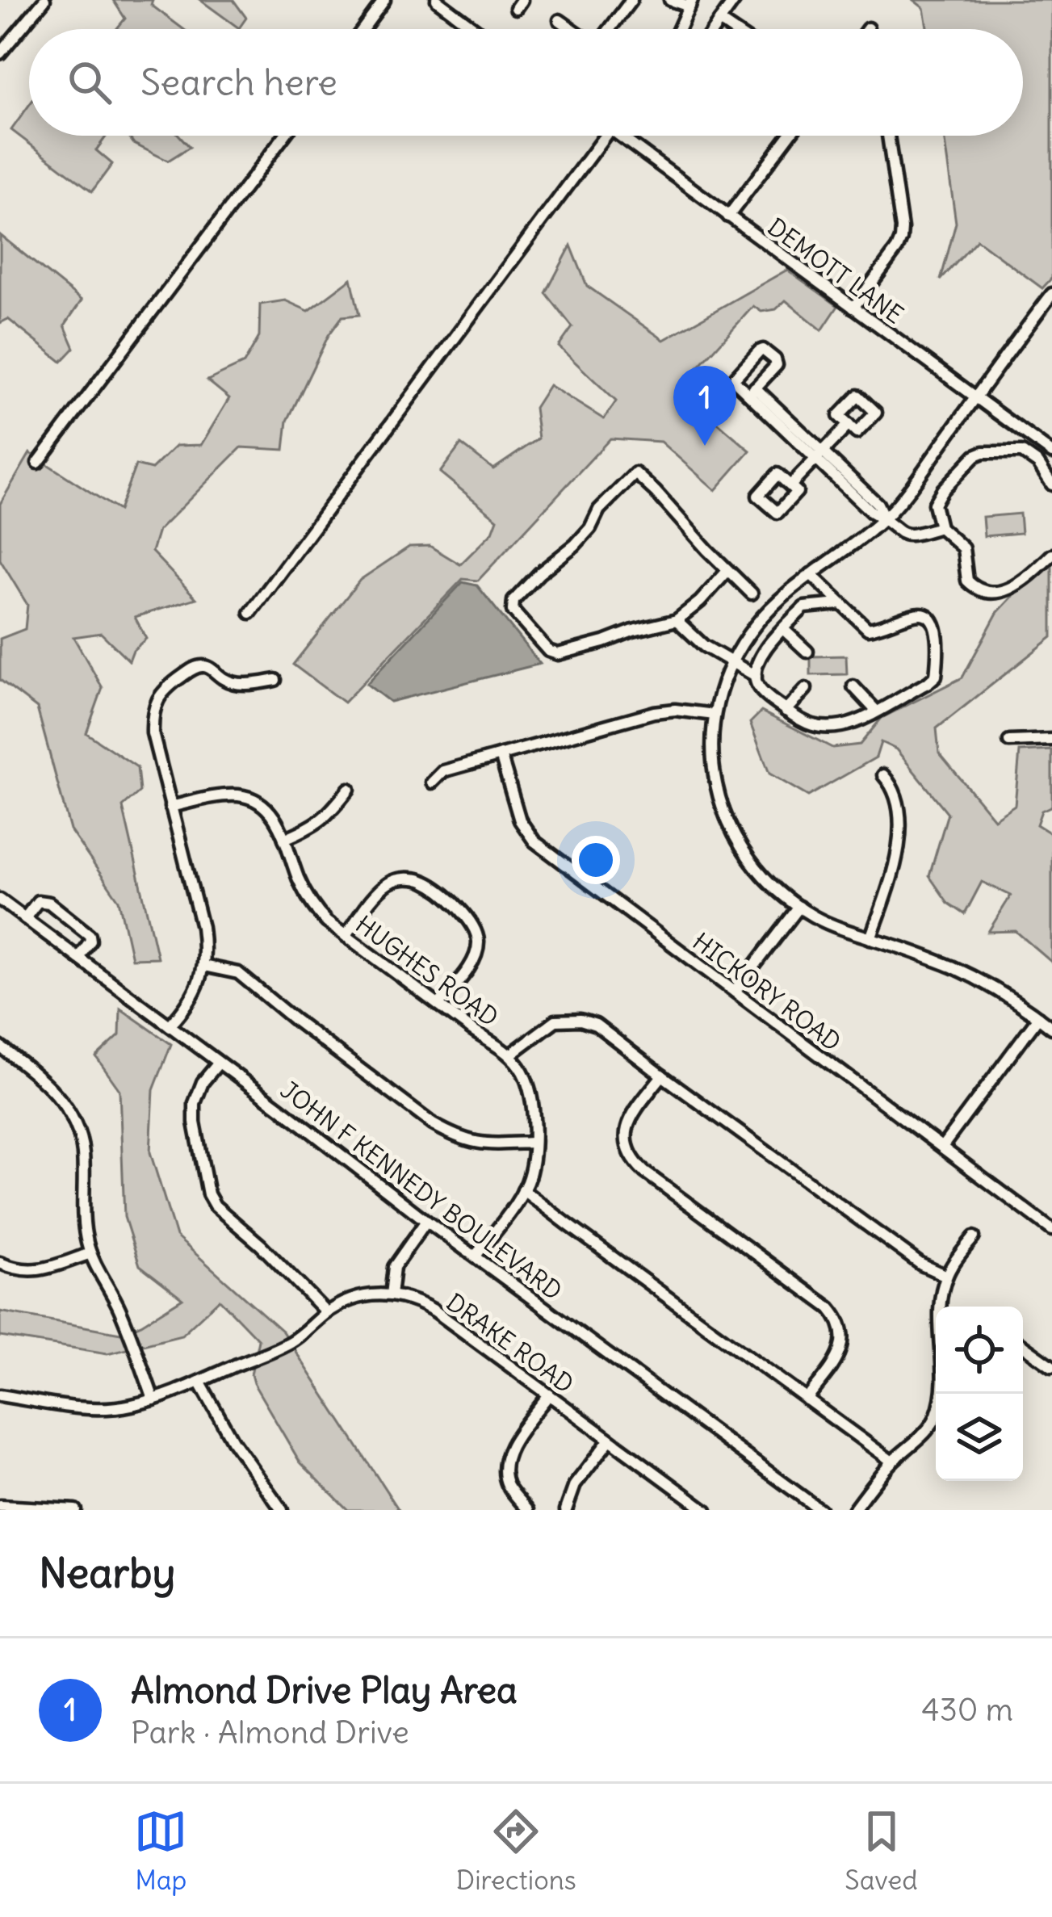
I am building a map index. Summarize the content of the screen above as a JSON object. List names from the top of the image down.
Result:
{
  "streets": {
    "street": [
      "DEMOTT LANE",
      "HUGHES ROAD",
      "HICKORY ROAD",
      "JOHN F KENNEDY BOULEVARD",
      "DRAKE ROAD"
    ]
  },
  "crossings": [
    ["HUGHES ROAD", "JOHN F KENNEDY BOULEVARD"]
  ],
  "page": {
    "search": "Search here",
    "pins": "1",
    "heading": "Nearby",
    "list": [
      {
        "mark": "1",
        "name": "Almond Drive Play Area",
        "note": "Park · Almond Drive",
        "value": "430 m"
      }
    ],
    "nav": ["Map", "Directions", "Saved"]
  }
}
